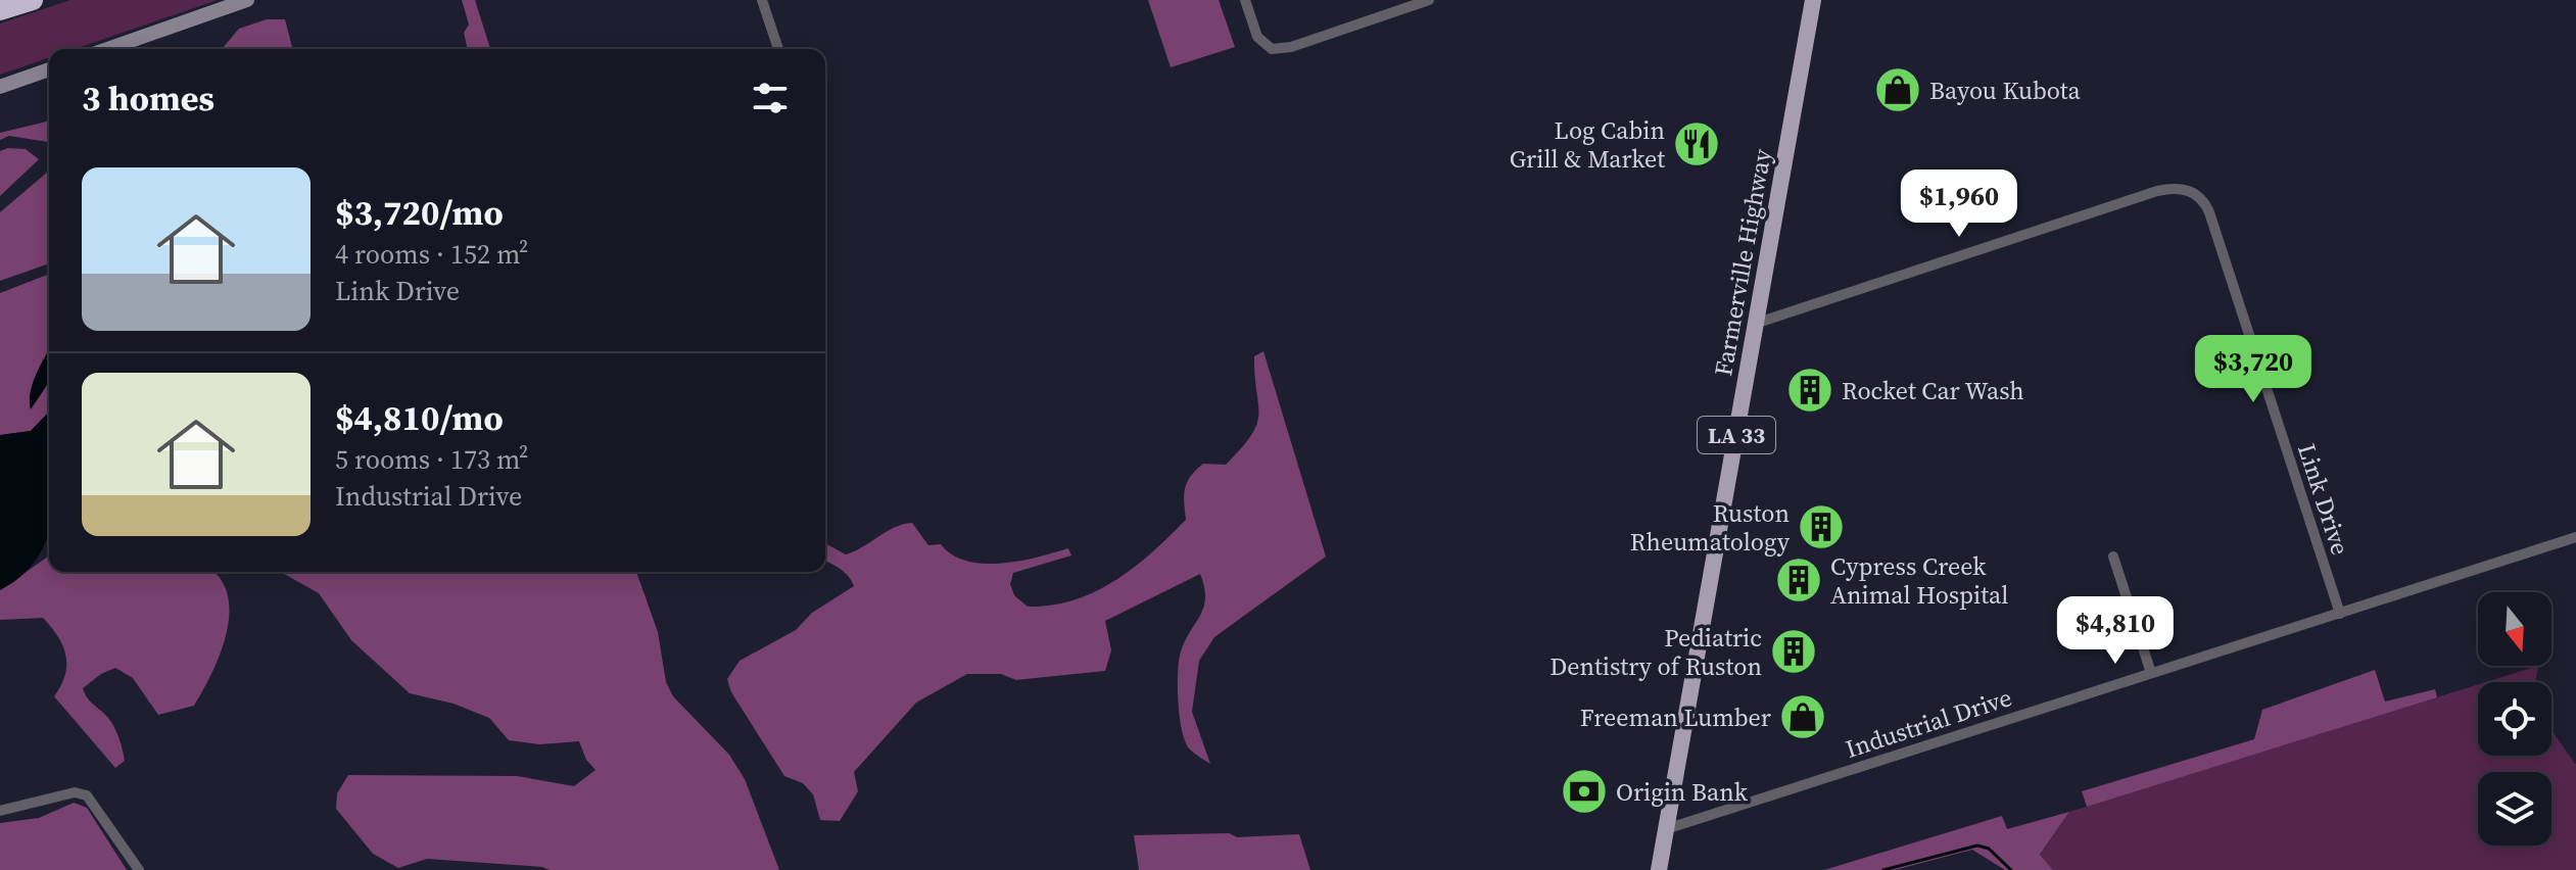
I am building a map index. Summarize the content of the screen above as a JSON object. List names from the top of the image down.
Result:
{
  "streets": {
    "main road": ["Farmerville Highway", "LA 33"],
    "street": ["Link Drive", "Industrial Drive"]
  },
  "crossings": [
    ["Farmerville Highway", "Link Drive"],
    ["Farmerville Highway", "Industrial Drive"],
    ["Link Drive", "Industrial Drive"]
  ],
  "places": {
    "shop": ["Bayou Kubota", "Freeman Lumber"],
    "restaurant": ["Log Cabin Grill & Market"],
    "building": [
      "Rocket Car Wash",
      "Ruston Rheumatology",
      "Cypress Creek Animal Hospital",
      "Pediatric Dentistry of Ruston"
    ],
    "bank": ["Origin Bank"]
  },
  "north": "bottom",
  "page": {
    "heading": "3 homes",
    "list": [
      {
        "name": "$3,720/mo",
        "note": "4 rooms · 152 m² · Link Drive"
      },
      {
        "name": "$4,810/mo",
        "note": "5 rooms · 173 m² · Industrial Drive"
      }
    ],
    "price": ["$1,960", "$3,720", "$4,810"]
  }
}
